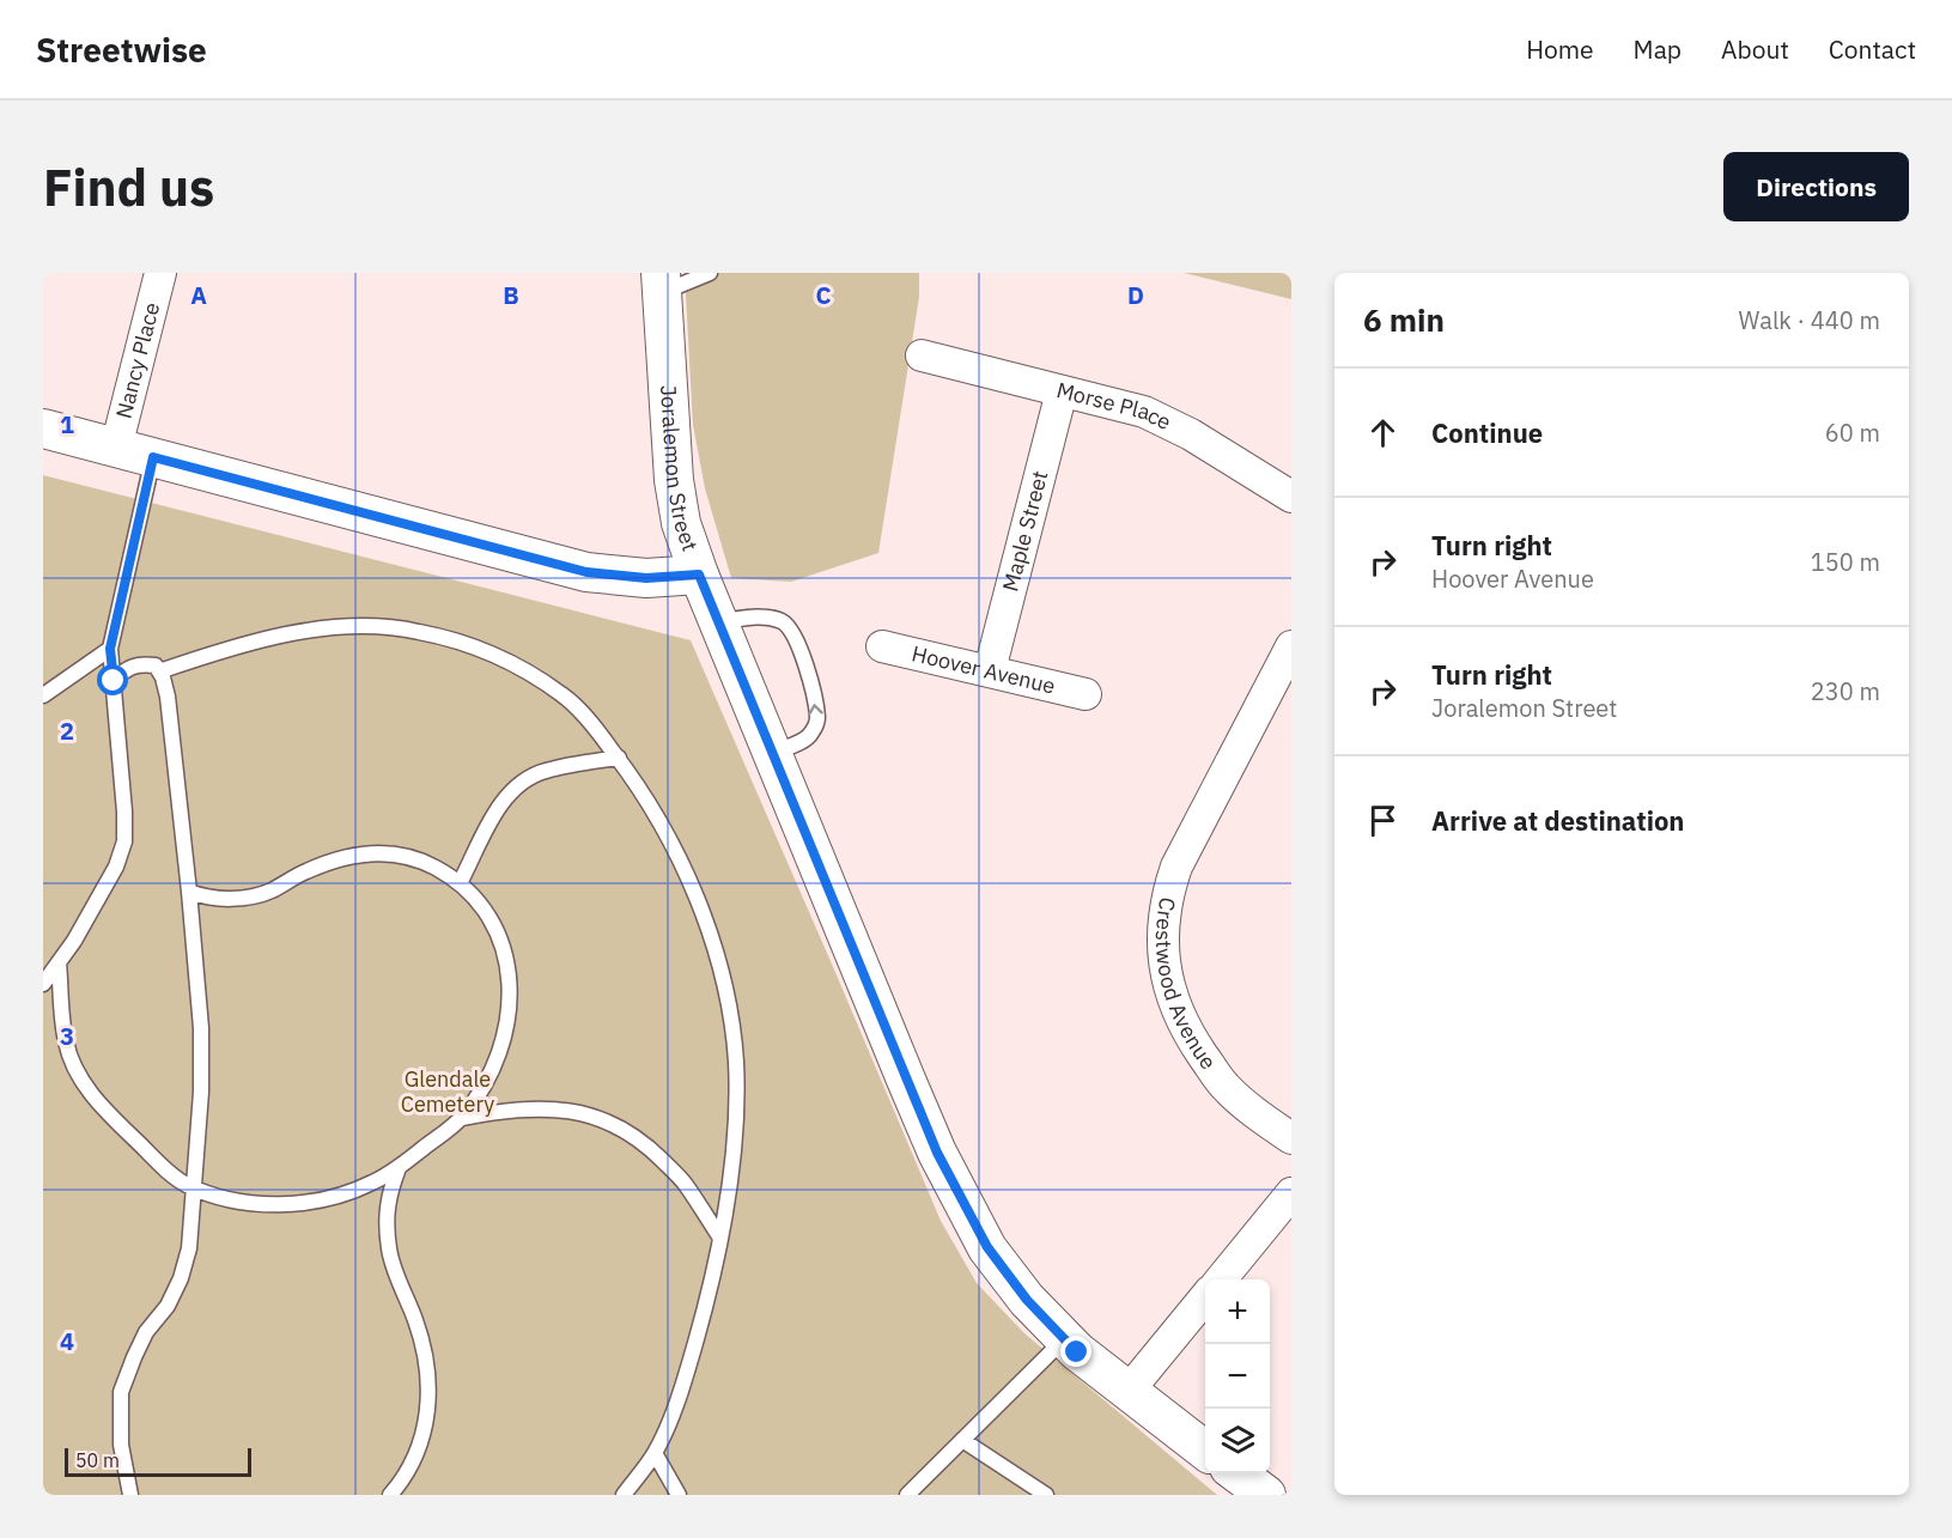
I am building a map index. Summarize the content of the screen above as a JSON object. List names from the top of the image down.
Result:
{
  "streets": {
    "street": [
      "Nancy Place",
      "Morse Place",
      "Joralemon Street",
      "Maple Street",
      "Hoover Avenue",
      "Crestwood Avenue"
    ]
  },
  "crossings": [
    ["Morse Place", "Maple Street"],
    ["Maple Street", "Hoover Avenue"]
  ],
  "parks": ["Glendale Cemetery"],
  "scale_bar": "50 m",
  "page": {
    "header": "Streetwise",
    "nav": [
      "Home",
      "Map",
      "About",
      "Contact"
    ],
    "buttons": "Directions",
    "title": "Find us",
    "heading": ["6 min", "Walk · 440 m"],
    "list": [
      ["Continue", "60 m"],
      ["Turn right", "Hoover Avenue", "150 m"],
      ["Turn right", "Joralemon Street", "230 m"],
      "Arrive at destination"
    ],
    "map_buttons": ["+", "−"],
    "scale": "50 m"
  },
  "grid": {
    "columns": [
      "A",
      "B",
      "C",
      "D"
    ],
    "rows": [
      "1",
      "2",
      "3",
      "4"
    ]
  }
}
